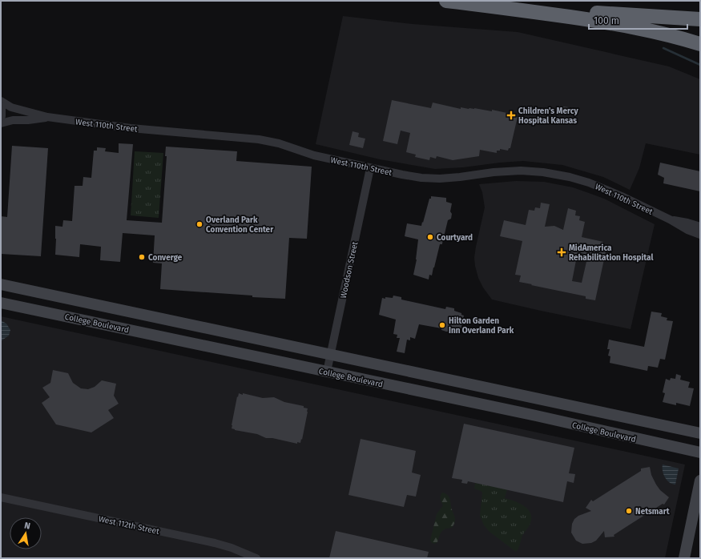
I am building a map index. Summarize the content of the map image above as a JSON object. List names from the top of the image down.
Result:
{
  "streets": {
    "main road": ["College Boulevard"],
    "street": ["West 110th Street", "Woodson Street", "West 112th Street"]
  },
  "crossings": [
    ["West 110th Street", "Woodson Street"],
    ["Woodson Street", "College Boulevard"]
  ],
  "places": {
    "health": ["Children's Mercy Hospital Kansas", "MidAmerica Rehabilitation Hospital"],
    "other": [
      "Overland Park Convention Center",
      "Courtyard",
      "Converge",
      "Hilton Garden Inn Overland Park",
      "Netsmart"
    ]
  },
  "scale_bar": "100 m",
  "north": "top"
}
